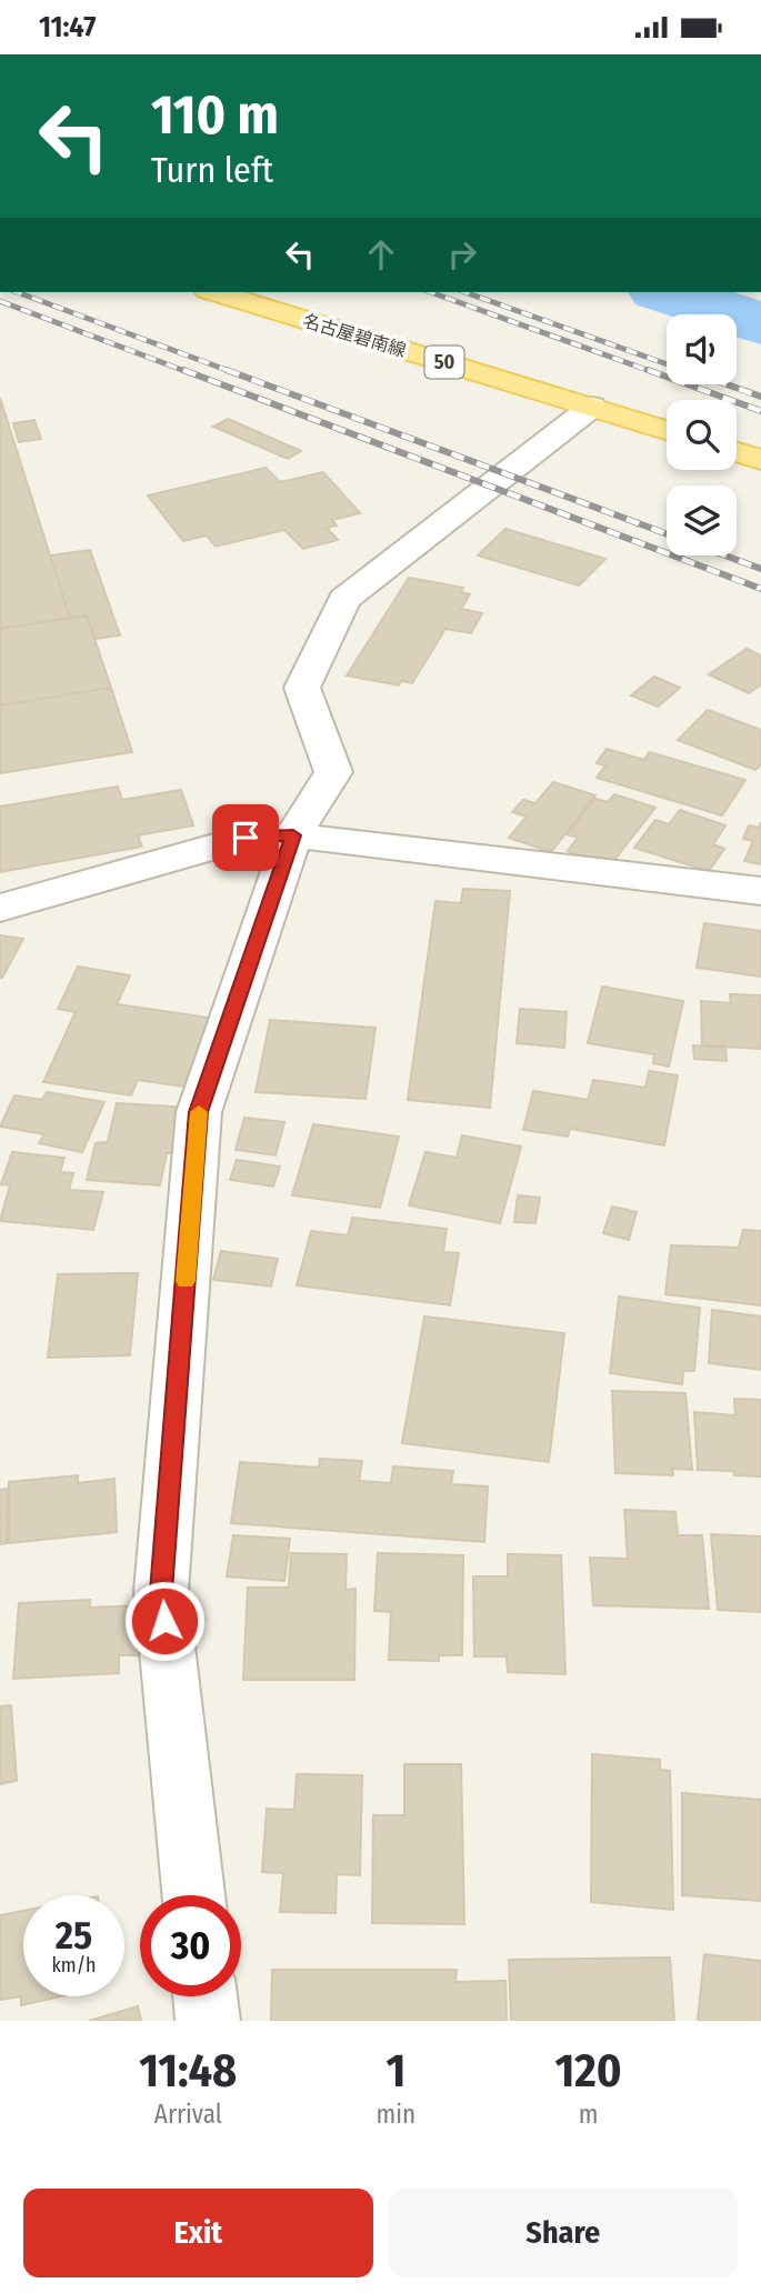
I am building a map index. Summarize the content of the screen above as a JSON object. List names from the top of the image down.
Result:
{
  "streets": {
    "main road": ["名古屋碧南線", "50"]
  },
  "page": {
    "status": "11:47",
    "turn": ["110 m", "Turn left"],
    "speed": "25 km/h",
    "limit": "30",
    "eta": [
      "11:48",
      "Arrival",
      "1",
      "min",
      "120",
      "m"
    ],
    "buttons": ["Exit", "Share"]
  }
}
